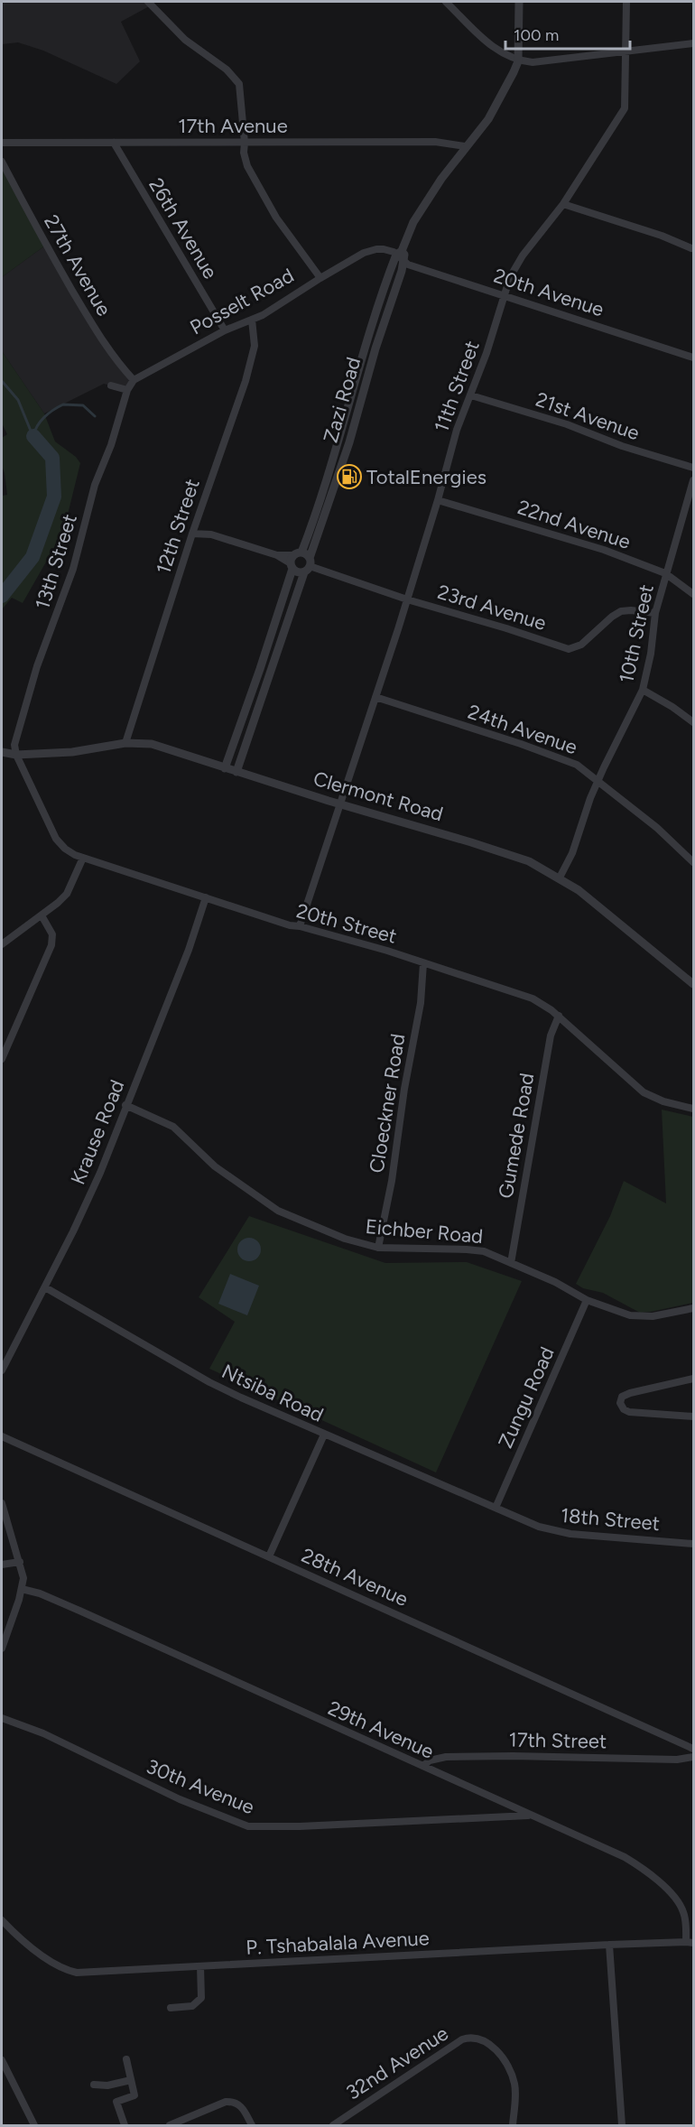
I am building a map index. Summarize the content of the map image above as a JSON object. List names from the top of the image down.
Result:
{
  "streets": {
    "street": [
      "17th Avenue",
      "26th Avenue",
      "27th Avenue",
      "20th Avenue",
      "Posselt Road",
      "11th Street",
      "Zazi Road",
      "21st Avenue",
      "22nd Avenue",
      "12th Street",
      "13th Street",
      "23rd Avenue",
      "10th Street",
      "24th Avenue",
      "Clermont Road",
      "20th Street",
      "Cloeckner Road",
      "Krause Road",
      "Gumede Road",
      "Eichber Road",
      "Ntsiba Road",
      "Zungu Road",
      "18th Street",
      "28th Avenue",
      "29th Avenue",
      "17th Street",
      "30th Avenue",
      "P. Tshabalala Avenue",
      "32nd Avenue"
    ]
  },
  "crossings": [
    ["17th Avenue", "26th Avenue"],
    ["17th Avenue", "Zazi Road"],
    ["26th Avenue", "Posselt Road"],
    ["27th Avenue", "Posselt Road"],
    ["27th Avenue", "13th Street"],
    ["20th Avenue", "11th Street"],
    ["20th Avenue", "Zazi Road"],
    ["Posselt Road", "Zazi Road"],
    ["Posselt Road", "12th Street"],
    ["Posselt Road", "13th Street"],
    ["11th Street", "21st Avenue"],
    ["11th Street", "22nd Avenue"],
    ["11th Street", "23rd Avenue"],
    ["11th Street", "24th Avenue"],
    ["11th Street", "Clermont Road"],
    ["11th Street", "20th Street"],
    ["Zazi Road", "23rd Avenue"],
    ["Zazi Road", "Clermont Road"],
    ["22nd Avenue", "10th Street"],
    ["12th Street", "Clermont Road"],
    ["13th Street", "Clermont Road"],
    ["13th Street", "20th Street"],
    ["23rd Avenue", "10th Street"],
    ["10th Street", "24th Avenue"],
    ["10th Street", "Clermont Road"],
    ["Clermont Road", "20th Street"],
    ["20th Street", "Cloeckner Road"],
    ["20th Street", "Krause Road"],
    ["20th Street", "Gumede Road"],
    ["Cloeckner Road", "Eichber Road"],
    ["Krause Road", "Eichber Road"],
    ["Krause Road", "Ntsiba Road"],
    ["Gumede Road", "Eichber Road"],
    ["Eichber Road", "Zungu Road"],
    ["Ntsiba Road", "Zungu Road"],
    ["Ntsiba Road", "18th Street"],
    ["Zungu Road", "18th Street"],
    ["29th Avenue", "17th Street"],
    ["29th Avenue", "30th Avenue"],
    ["29th Avenue", "P. Tshabalala Avenue"]
  ],
  "places": {
    "fuel station": ["TotalEnergies"]
  },
  "scale_bar": "100 m"
}
